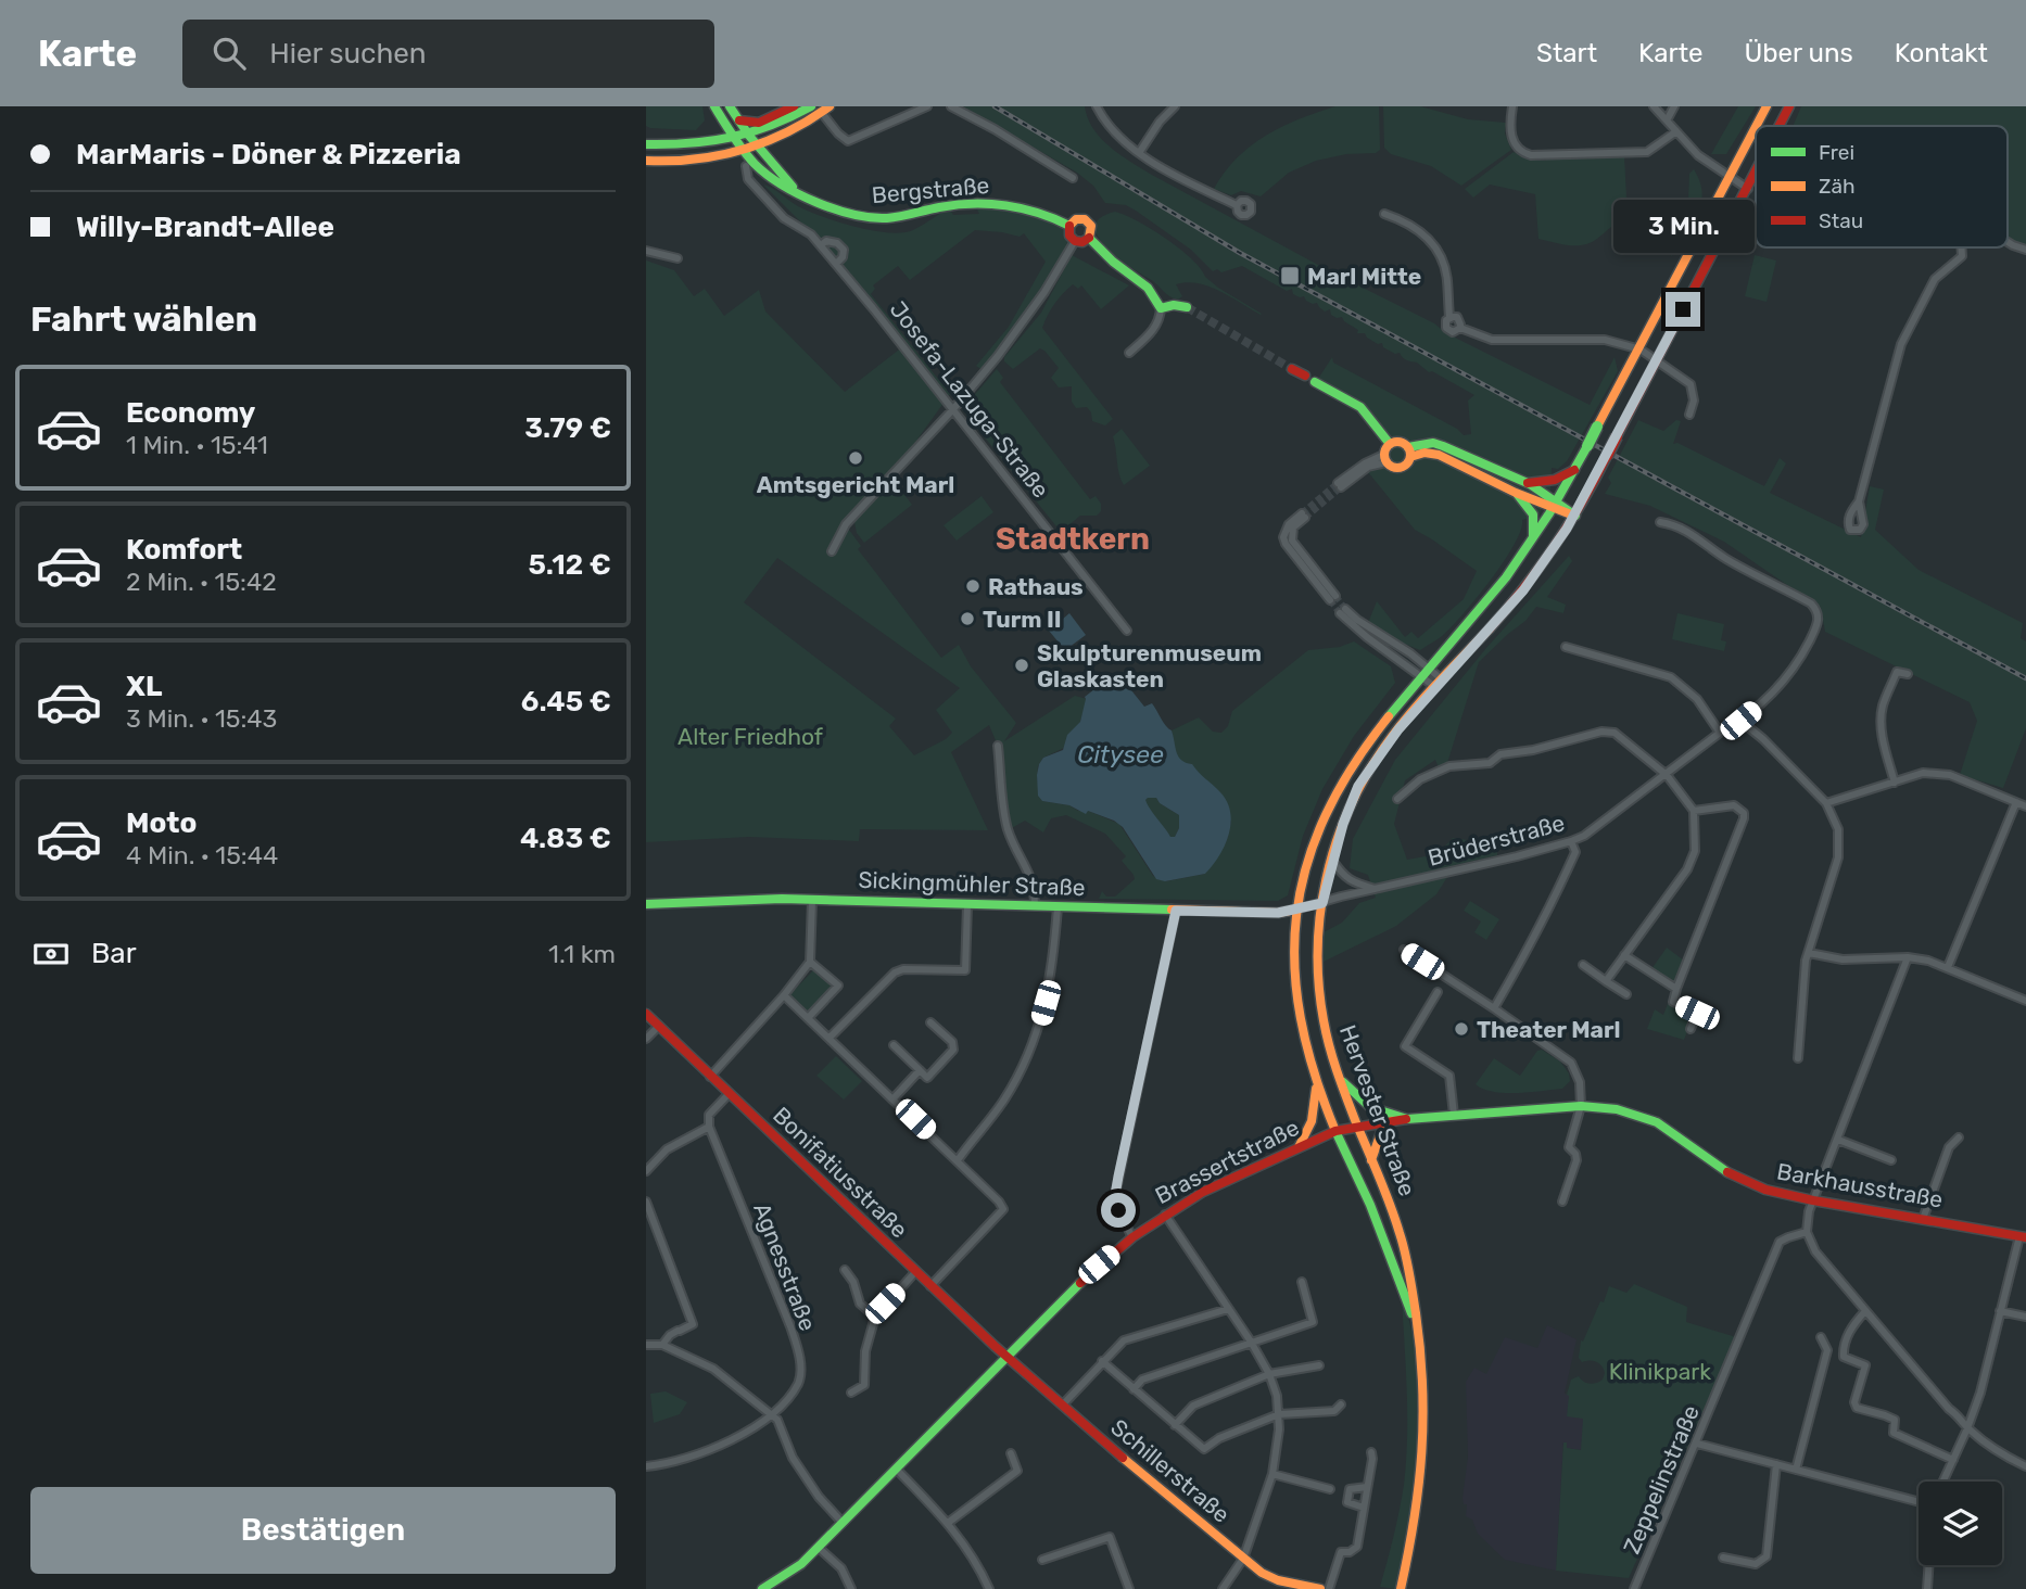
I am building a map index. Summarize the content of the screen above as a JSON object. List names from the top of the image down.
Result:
{
  "streets": {
    "main road": [
      "Bergstraße",
      "Sickingmühler Straße",
      "Hervester Straße",
      "Brassertstraße",
      "Bonifatiusstraße",
      "Barkhausstraße",
      "Schillerstraße"
    ],
    "street": [
      "Josefa-Lazuga-Straße",
      "Brüderstraße",
      "Agnesstraße",
      "Zeppelinstraße"
    ]
  },
  "crossings": [
    ["Brüderstraße", "Sickingmühler Straße"],
    ["Brüderstraße", "Hervester Straße"],
    ["Sickingmühler Straße", "Hervester Straße"],
    ["Hervester Straße", "Brassertstraße"],
    ["Brassertstraße", "Bonifatiusstraße"],
    ["Brassertstraße", "Barkhausstraße"],
    ["Brassertstraße", "Schillerstraße"],
    ["Bonifatiusstraße", "Schillerstraße"]
  ],
  "districts": ["Stadtkern"],
  "water": ["Citysee"],
  "parks": ["Alter Friedhof", "Klinikpark"],
  "places": {
    "transit": ["Marl Mitte"],
    "other": [
      "Amtsgericht Marl",
      "Rathaus",
      "Turm II",
      "Skulpturenmuseum Glaskasten",
      "Theater Marl"
    ]
  },
  "legend": ["Frei", "Zäh", "Stau"],
  "page": {
    "header": "Karte",
    "search": "Hier suchen",
    "nav": [
      "Start",
      "Karte",
      "Über uns",
      "Kontakt"
    ],
    "banner": ["MarMaris - Döner & Pizzeria", "Willy-Brandt-Allee"],
    "bubble": "3 Min.",
    "heading": "Fahrt wählen",
    "list": [
      {
        "name": "Economy",
        "note": "1 Min. · 15:41",
        "value": "3.79 €"
      },
      {
        "name": "Komfort",
        "note": "2 Min. · 15:42",
        "value": "5.12 €"
      },
      {
        "name": "XL",
        "note": "3 Min. · 15:43",
        "value": "6.45 €"
      },
      {
        "name": "Moto",
        "note": "4 Min. · 15:44",
        "value": "4.83 €"
      }
    ],
    "pay": ["Bar", "1.1 km"],
    "buttons": "Bestätigen"
  }
}
